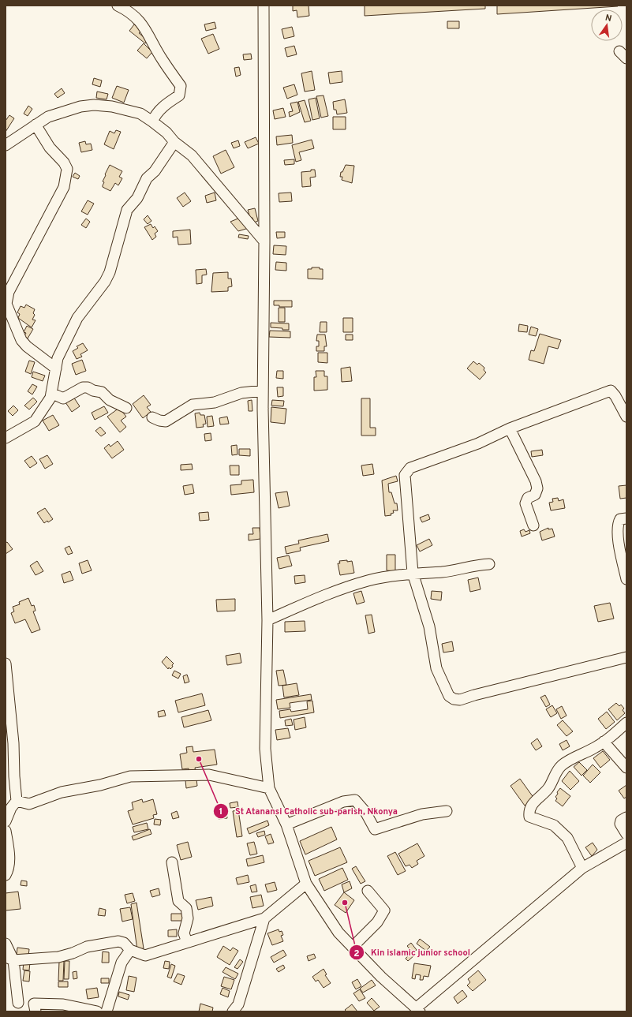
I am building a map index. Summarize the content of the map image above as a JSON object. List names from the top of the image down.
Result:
{
  "places": ["St Atanansi Catholic sub-parish, Nkonya", "Kin islamic junior school"],
  "north": "top"
}
